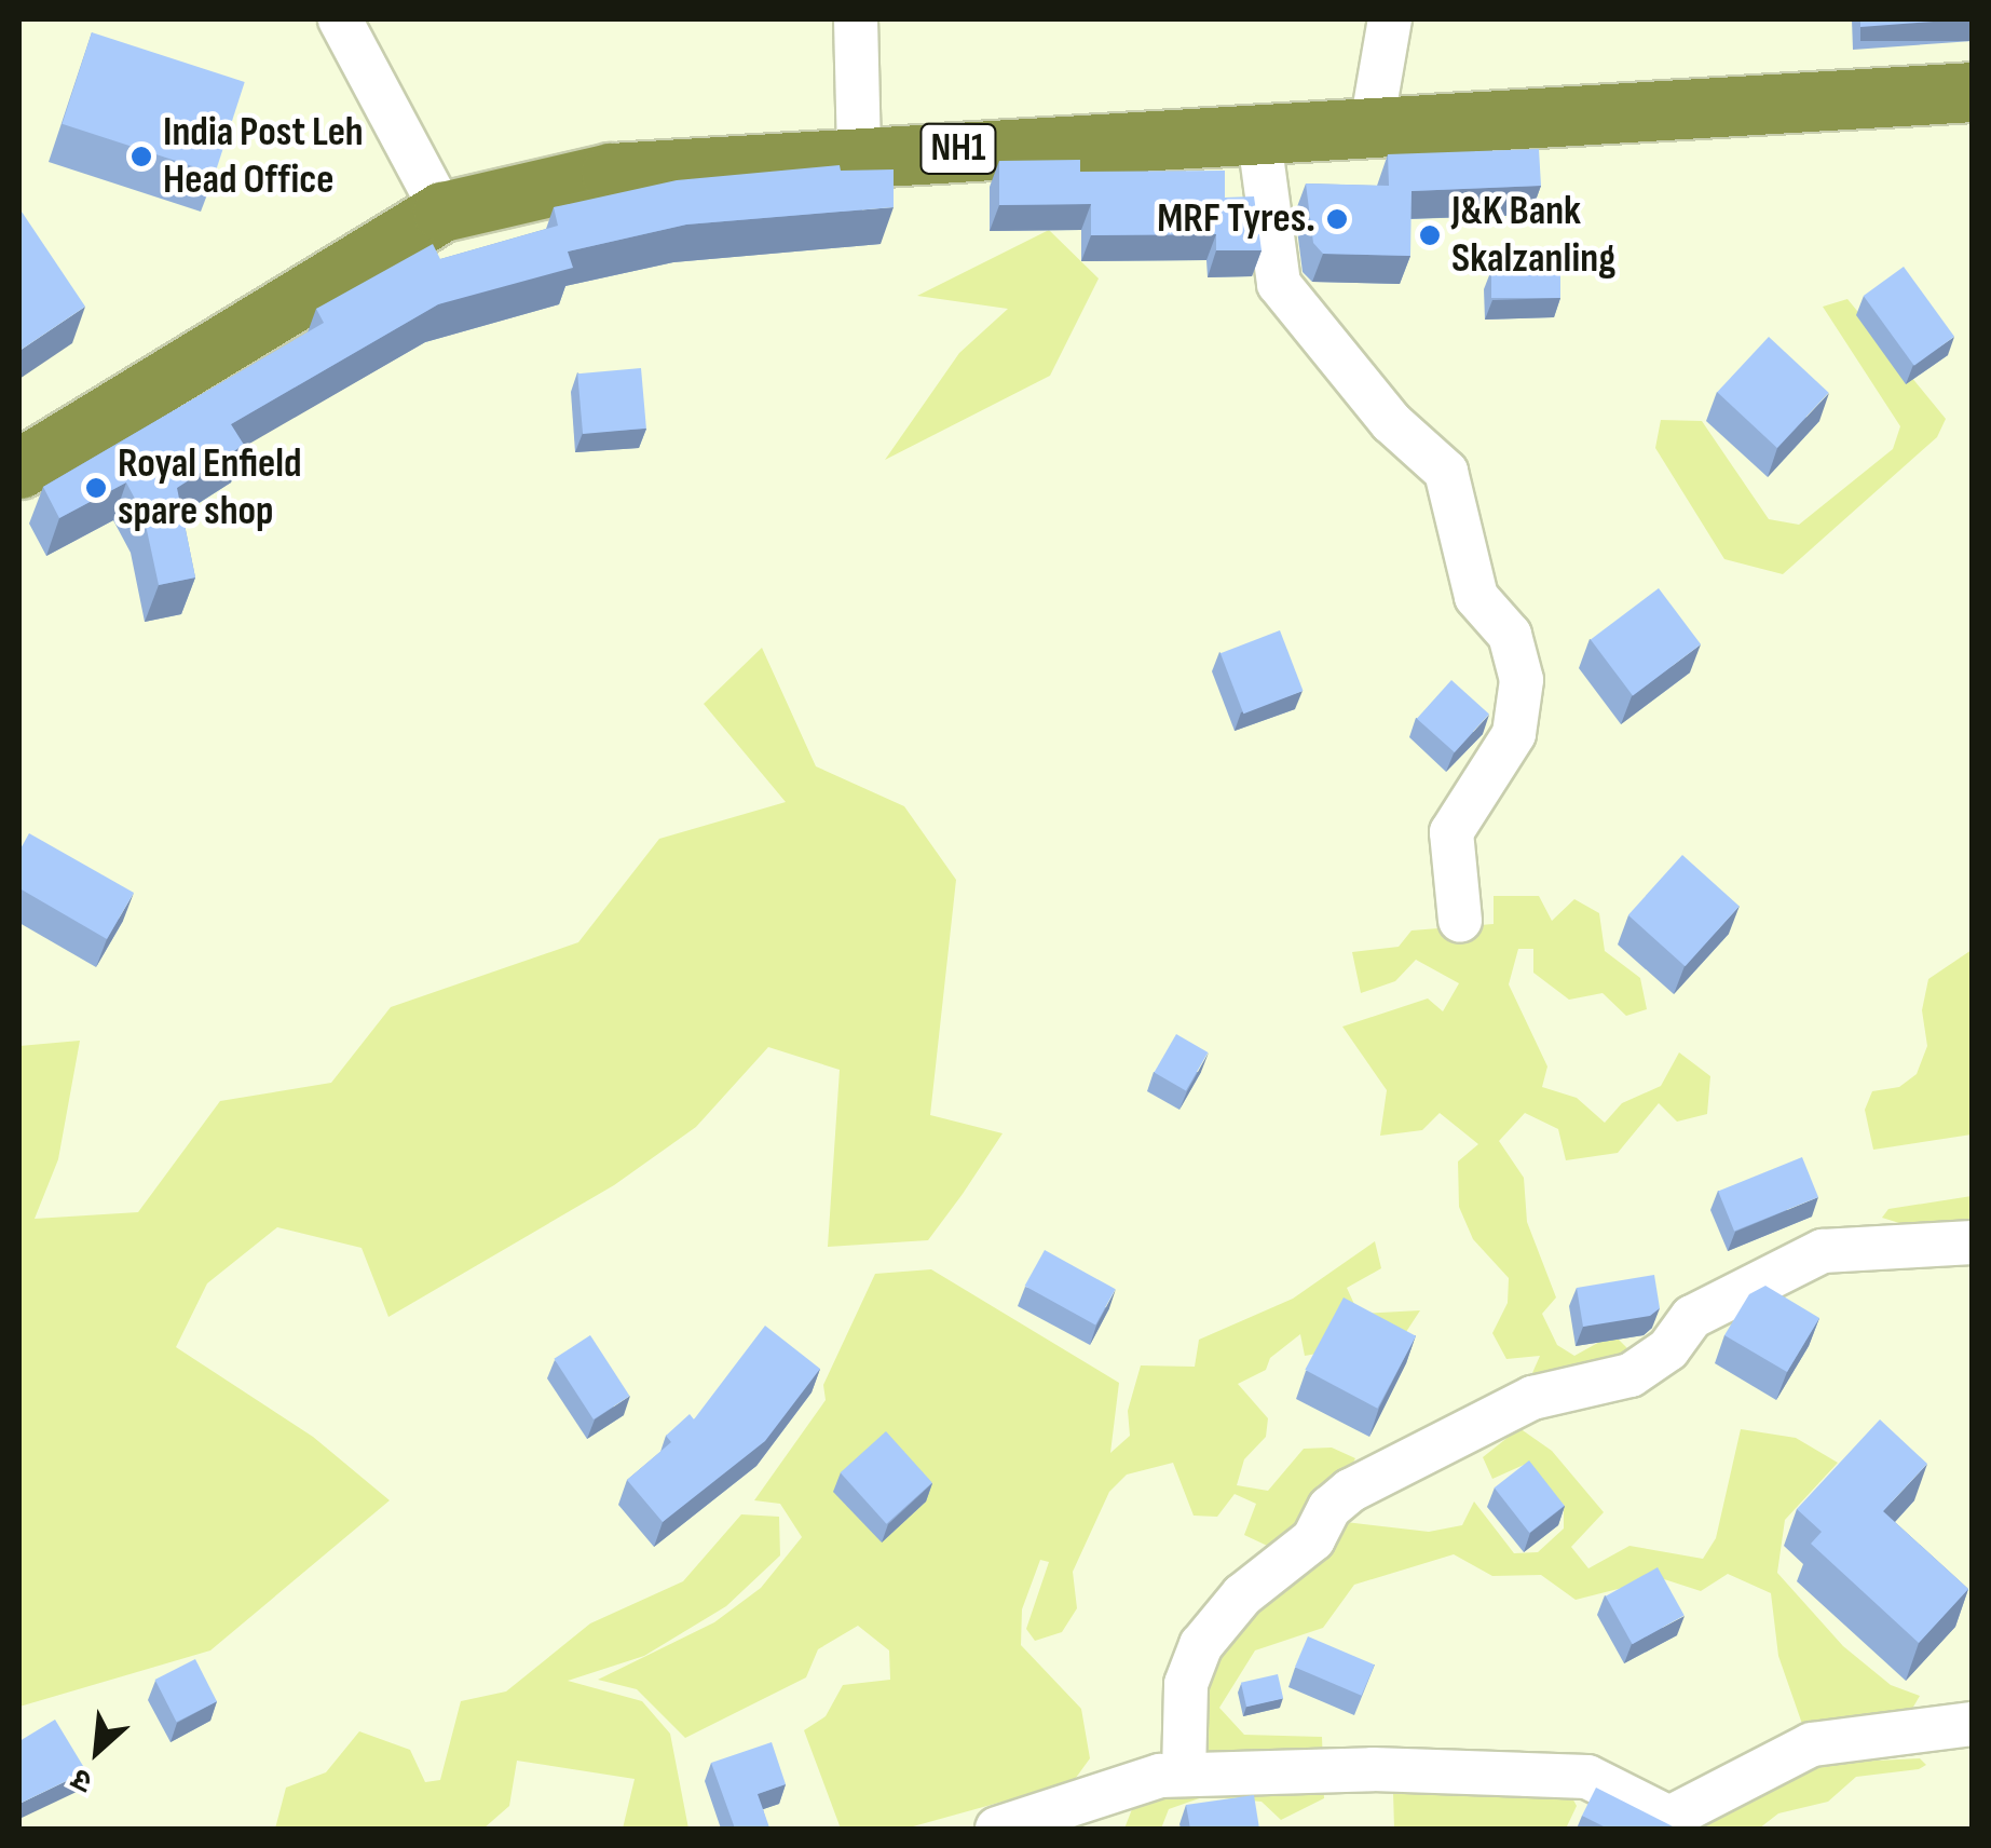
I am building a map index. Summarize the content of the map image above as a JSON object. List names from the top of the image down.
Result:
{
  "streets": {
    "highway": ["NH1"]
  },
  "places": [
    "India Post Leh Head Office",
    "MRF Tyres.",
    "J&K Bank Skalzanling",
    "Royal Enfield spare shop"
  ],
  "north": "bottom left"
}
